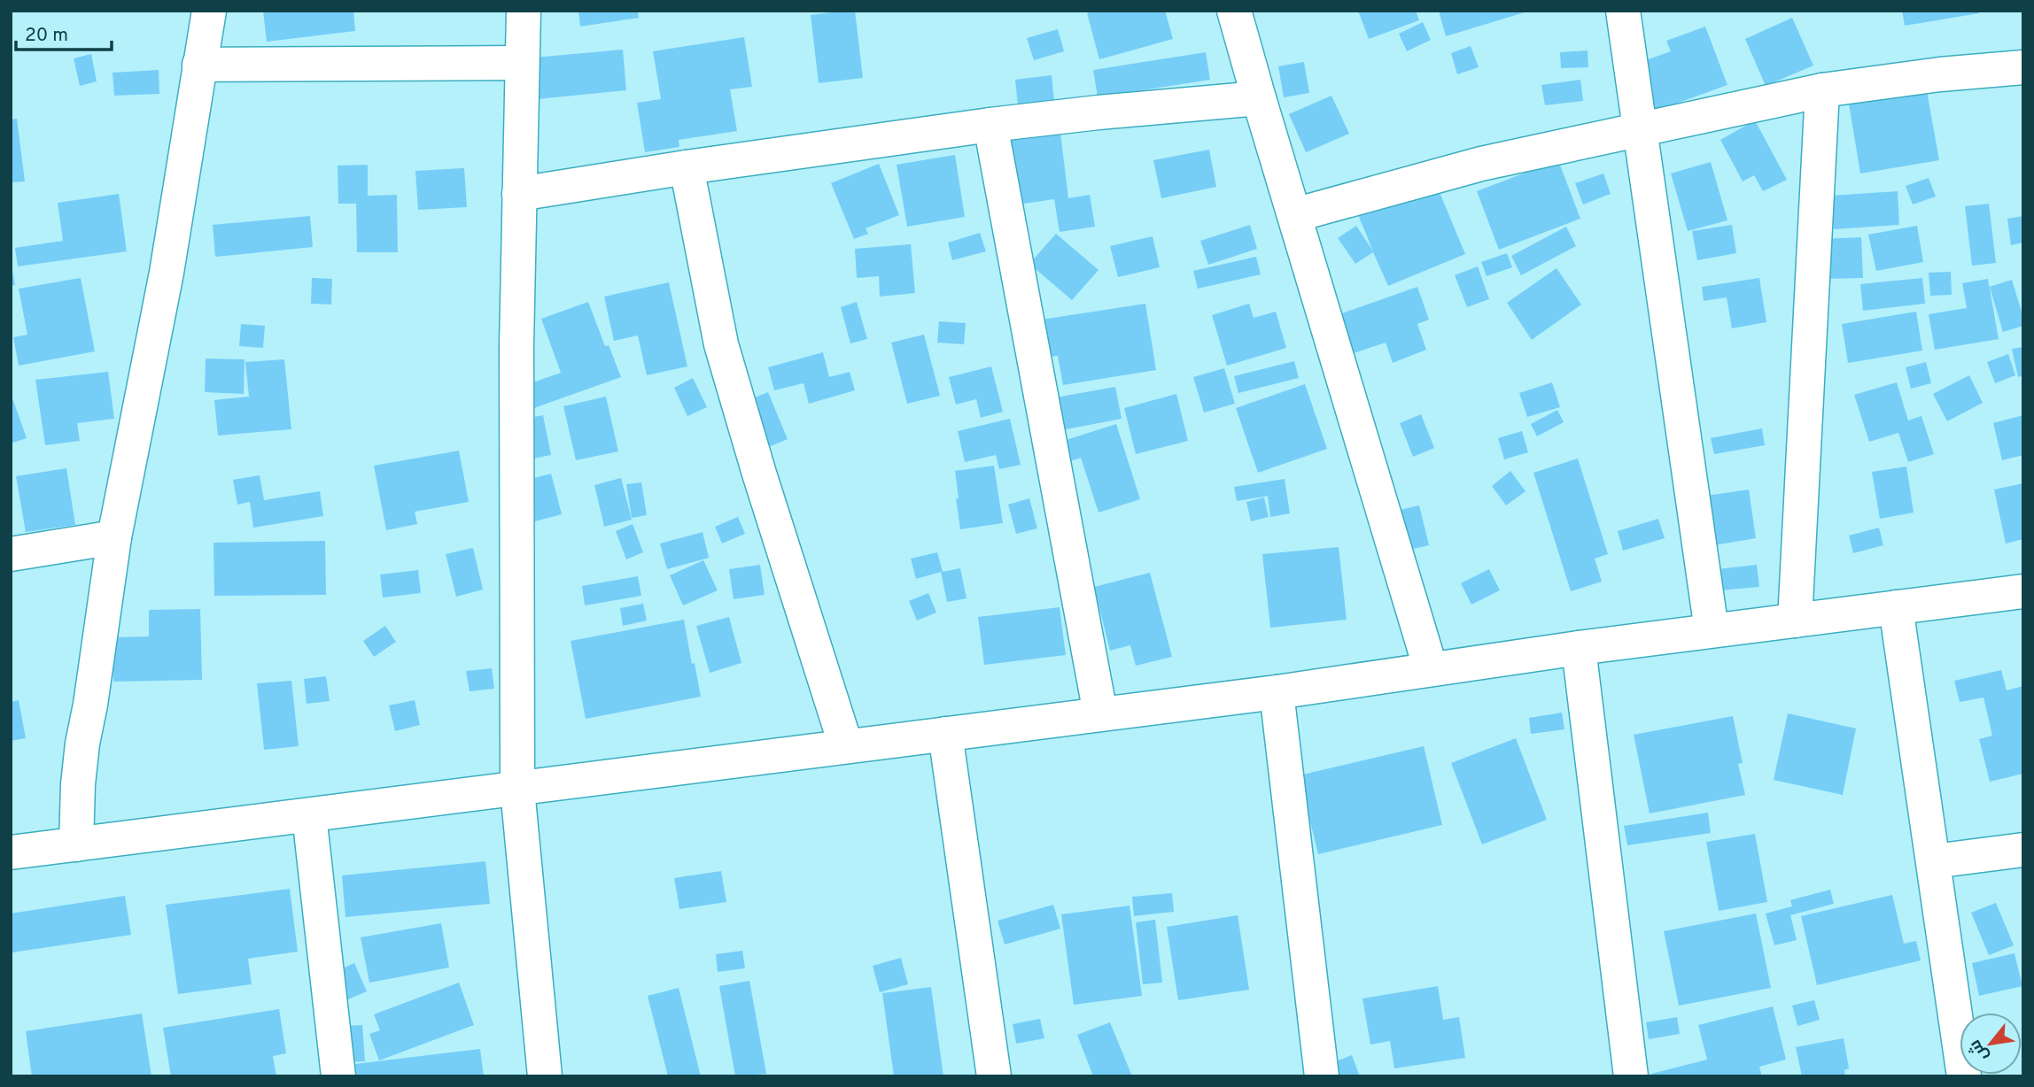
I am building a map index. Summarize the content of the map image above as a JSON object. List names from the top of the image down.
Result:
{
  "scale_bar": "20 m",
  "north": "bottom left"
}
